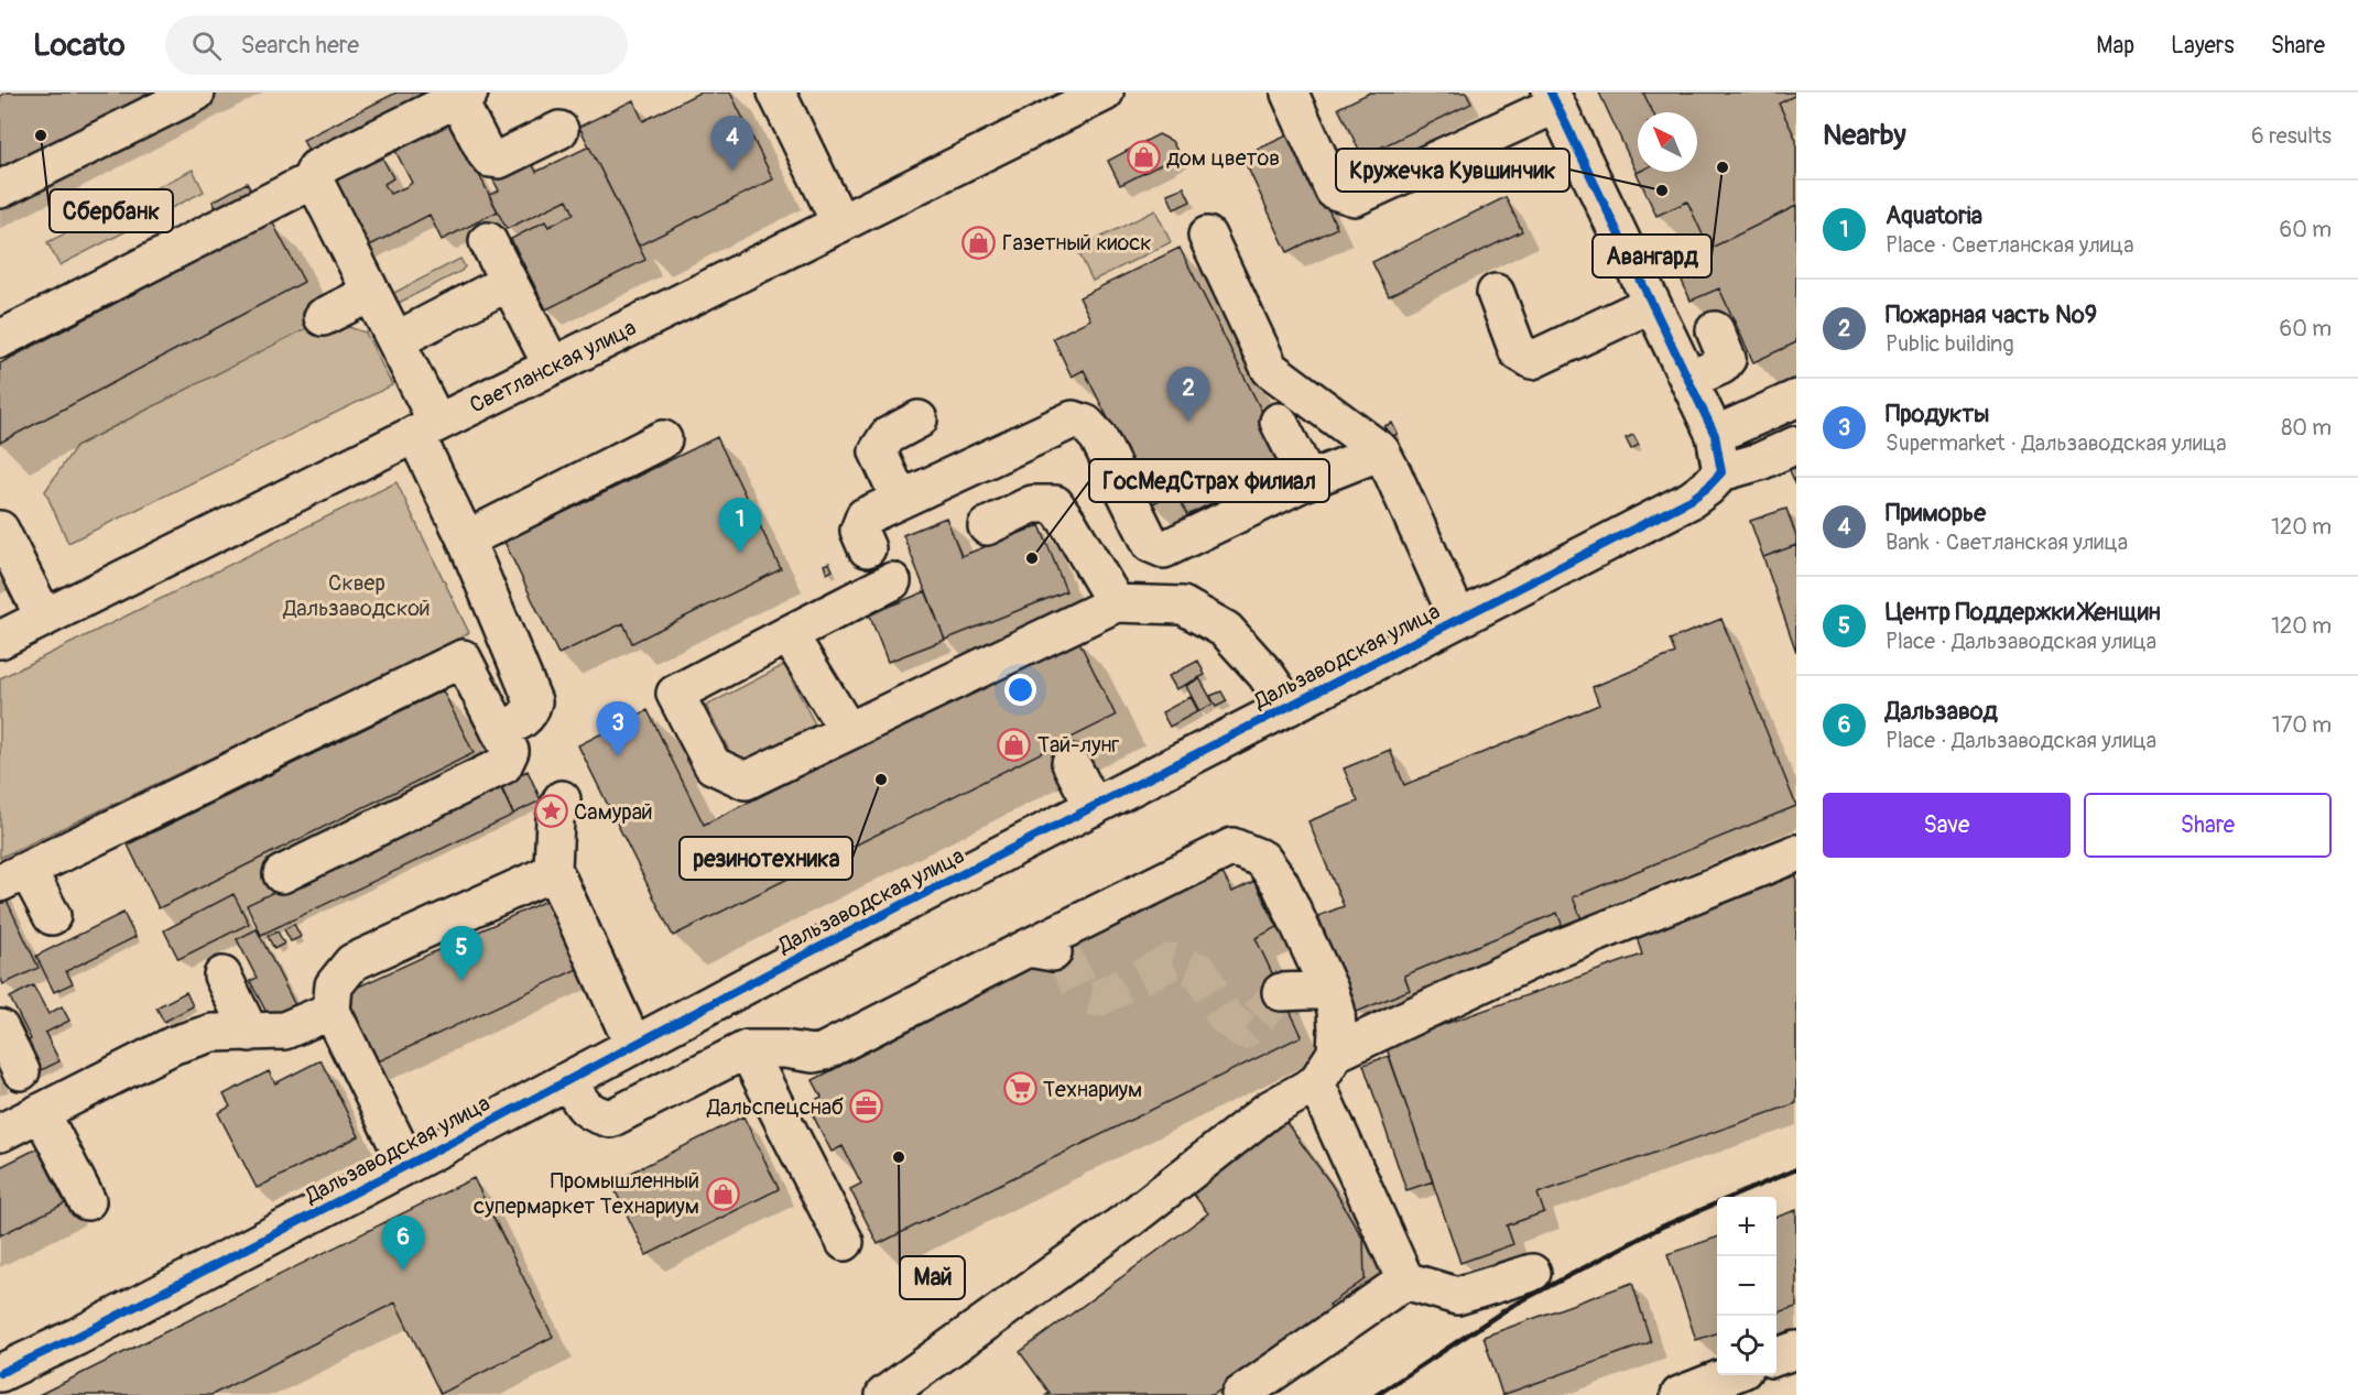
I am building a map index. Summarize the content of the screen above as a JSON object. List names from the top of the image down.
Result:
{
  "streets": {
    "street": ["Светланская улица", "Дальзаводская улица"]
  },
  "parks": ["Сквер Дальзаводской"],
  "places": {
    "other": [
      "Сбербанк",
      "Авангард",
      "Кружечка Кувшинчик",
      "ГосМедСтрах филиал",
      "резинотехника",
      "Май"
    ],
    "shop": [
      "дом цветов",
      "Газетный киоск",
      "Тай-лунг",
      "Промышленный супермаркет Технариум"
    ],
    "place": ["Самурай"],
    "supermarket": ["Технариум"],
    "office": ["Дальспецснаб"]
  },
  "north": "top left",
  "page": {
    "header": "Locato",
    "search": "Search here",
    "nav": ["Map", "Layers", "Share"],
    "heading": ["Nearby", "6 results"],
    "pins": [
      "4",
      "2",
      "1",
      "3",
      "5",
      "6"
    ],
    "list": [
      {
        "mark": "1",
        "name": "Aquatoria",
        "note": "Place · Светланская улица",
        "value": "60 m"
      },
      {
        "mark": "2",
        "name": "Пожарная часть №9",
        "note": "Public building",
        "value": "60 m"
      },
      {
        "mark": "3",
        "name": "Продукты",
        "note": "Supermarket · Дальзаводская улица",
        "value": "80 m"
      },
      {
        "mark": "4",
        "name": "Приморье",
        "note": "Bank · Светланская улица",
        "value": "120 m"
      },
      {
        "mark": "5",
        "name": "Центр Поддержки Женщин",
        "note": "Place · Дальзаводская улица",
        "value": "120 m"
      },
      {
        "mark": "6",
        "name": "Дальзавод",
        "note": "Place · Дальзаводская улица",
        "value": "170 m"
      }
    ],
    "buttons": ["Save", "Share"],
    "map_buttons": ["+", "−"]
  }
}
